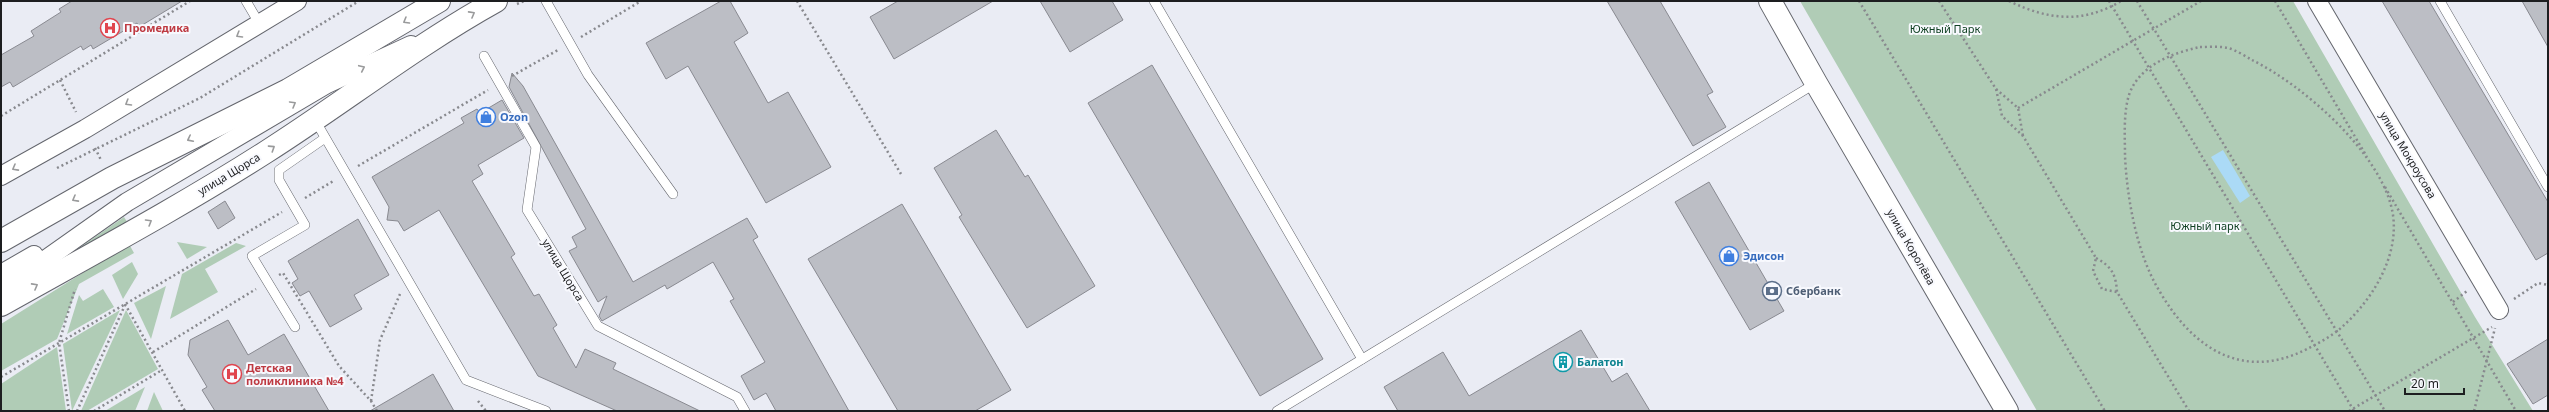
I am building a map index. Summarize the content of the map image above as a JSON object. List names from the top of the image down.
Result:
{
  "streets": {
    "main road": ["улица Щорса", "улица Королёва"],
    "street": ["улица Мокроусова"]
  },
  "parks": ["Южный Парк", "Южный парк"],
  "places": {
    "hospital": ["Промедика", "Детская поликлиника №4"],
    "shop": ["Ozon", "Эдисон"],
    "bank": ["Сбербанк"],
    "building": ["Балатон"]
  },
  "scale_bar": "20 m"
}
